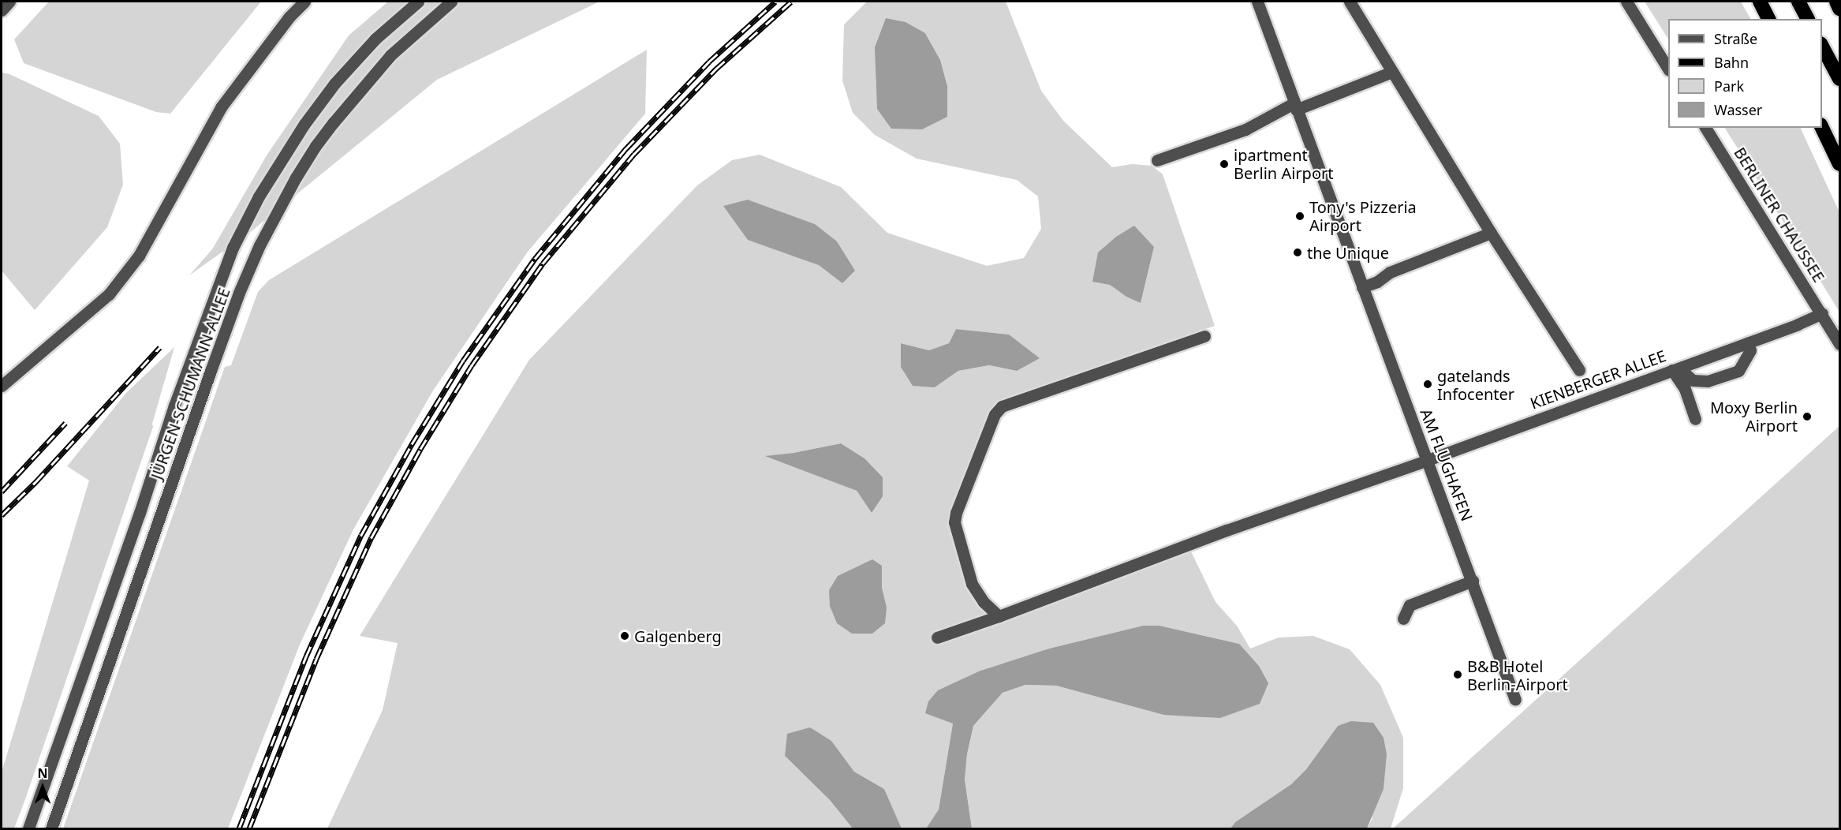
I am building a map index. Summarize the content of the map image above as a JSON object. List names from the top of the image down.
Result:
{
  "streets": {
    "street": [
      "BERLINER CHAUSSEE",
      "KIENBERGER ALLEE",
      "JÜRGEN-SCHUMANN-ALLEE",
      "AM FLUGHAFEN"
    ]
  },
  "crossings": [
    ["BERLINER CHAUSSEE", "KIENBERGER ALLEE"],
    ["KIENBERGER ALLEE", "AM FLUGHAFEN"]
  ],
  "places": [
    "ipartment Berlin Airport",
    "Tony's Pizzeria Airport",
    "the Unique",
    "gatelands Infocenter",
    "Moxy Berlin Airport",
    "Galgenberg",
    "B&B Hotel Berlin-Airport"
  ],
  "legend": [
    "Straße",
    "Bahn",
    "Park",
    "Wasser"
  ],
  "north": "top"
}
